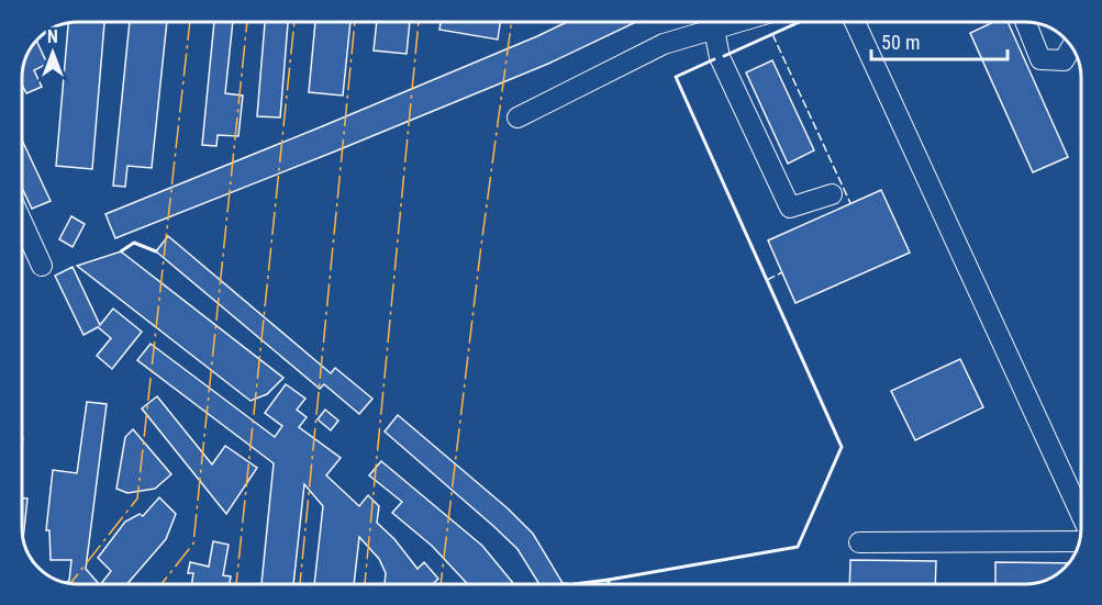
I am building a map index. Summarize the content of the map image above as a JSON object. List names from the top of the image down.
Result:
{
  "scale_bar": "50 m",
  "north": "top"
}
